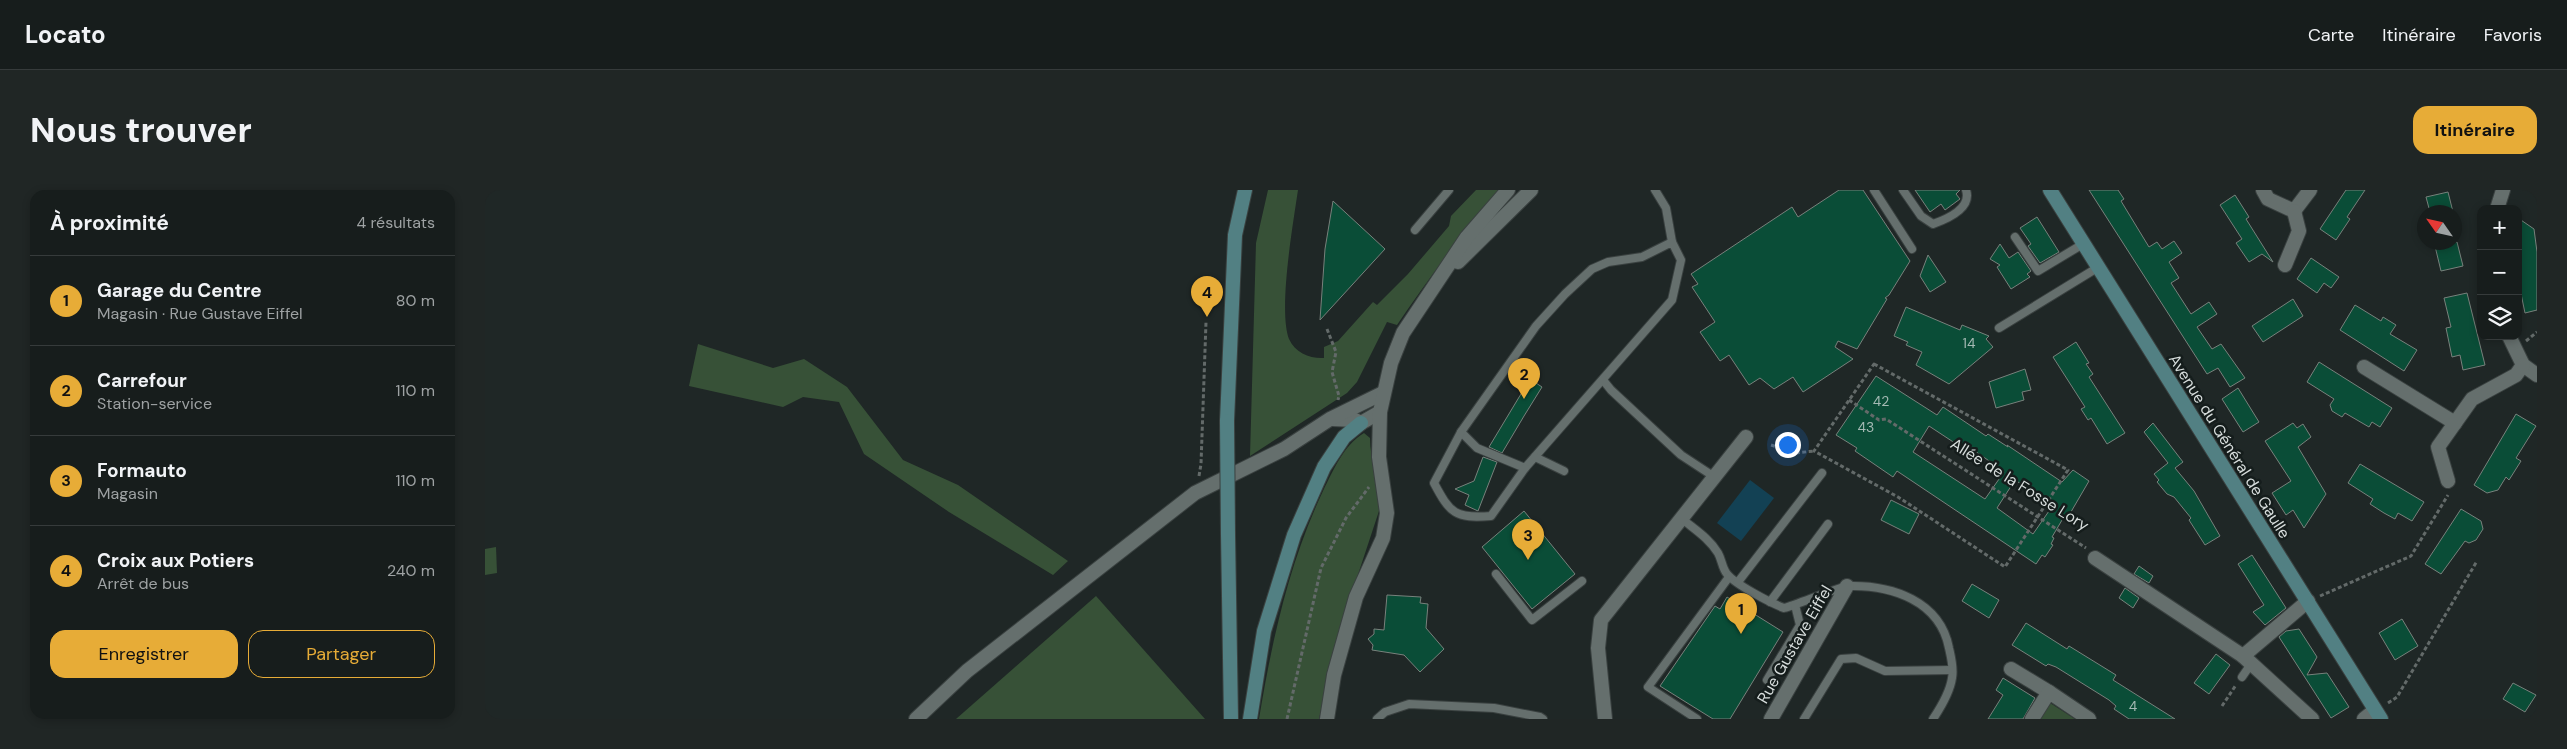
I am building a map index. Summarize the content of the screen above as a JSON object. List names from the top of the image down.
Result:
{
  "streets": {
    "main road": ["Avenue du Général de Gaulle"],
    "street": ["Rue Gustave Eiffel"],
    "path": ["Allée de la Fosse Lory"]
  },
  "house_numbers": [
    "14",
    "42",
    "43",
    "4"
  ],
  "north": "top left",
  "page": {
    "header": "Locato",
    "nav": ["Carte", "Itinéraire", "Favoris"],
    "buttons": [
      "Itinéraire",
      ["Enregistrer", "Partager"]
    ],
    "title": "Nous trouver",
    "heading": ["À proximité", "4 résultats"],
    "map_buttons": ["+", "−"],
    "list": [
      {
        "mark": "1",
        "name": "Garage du Centre",
        "note": "Magasin · Rue Gustave Eiffel",
        "value": "80 m"
      },
      {
        "mark": "2",
        "name": "Carrefour",
        "note": "Station-service",
        "value": "110 m"
      },
      {
        "mark": "3",
        "name": "Formauto",
        "note": "Magasin",
        "value": "110 m"
      },
      {
        "mark": "4",
        "name": "Croix aux Potiers",
        "note": "Arrêt de bus",
        "value": "240 m"
      }
    ],
    "pins": [
      "4",
      "2",
      "3",
      "1"
    ]
  }
}
